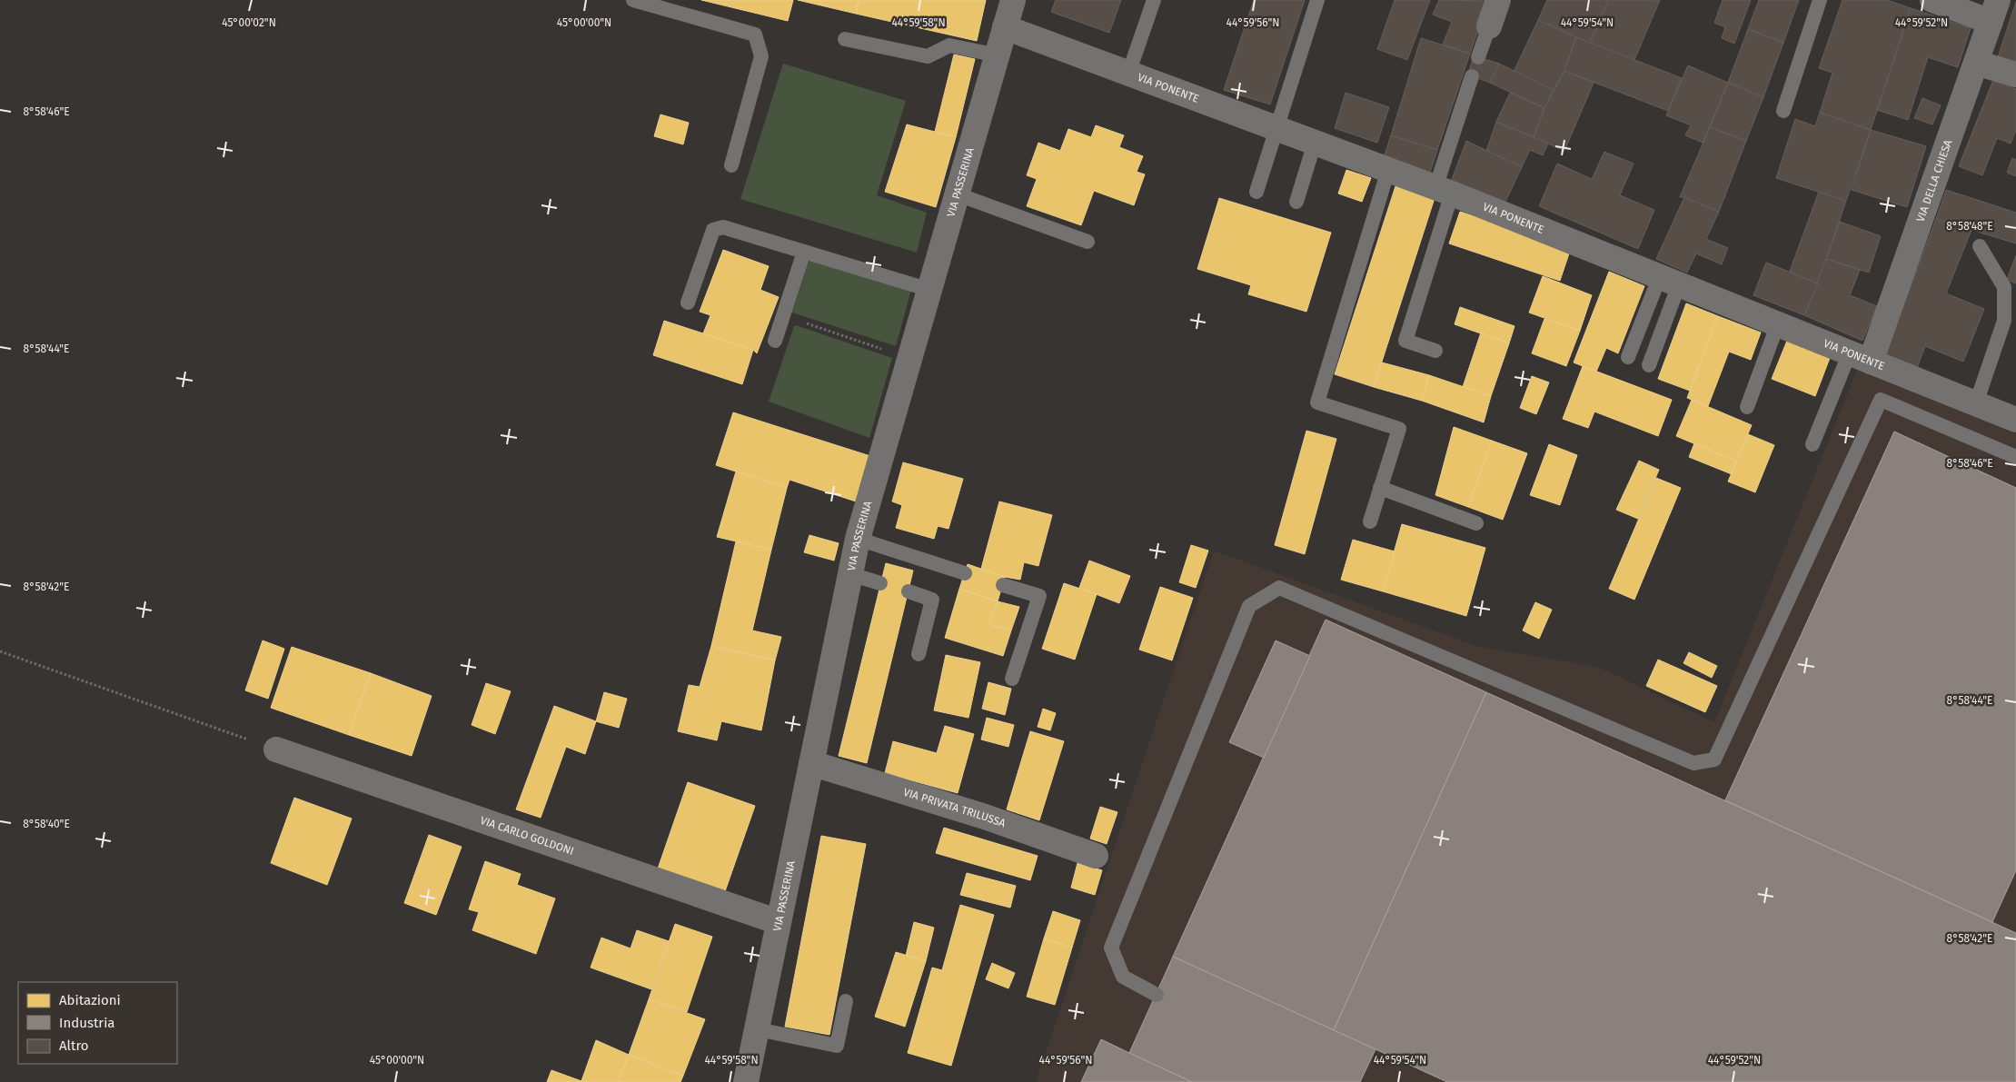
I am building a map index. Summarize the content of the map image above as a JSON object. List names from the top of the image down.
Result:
{
  "streets": {
    "street": [
      "VIA PONENTE",
      "VIA DELLA CHIESA",
      "VIA PASSERINA",
      "VIA PRIVATA TRILUSSA",
      "VIA CARLO GOLDONI"
    ]
  },
  "crossings": [
    ["VIA PONENTE", "VIA DELLA CHIESA"],
    ["VIA PONENTE", "VIA PASSERINA"],
    ["VIA PASSERINA", "VIA PRIVATA TRILUSSA"],
    ["VIA PASSERINA", "VIA CARLO GOLDONI"]
  ],
  "legend": ["Abitazioni", "Industria", "Altro"],
  "coordinates": [
    "45°00'02\"N",
    "45°00'00\"N",
    "44°59'58\"N",
    "44°59'56\"N",
    "44°59'54\"N",
    "44°59'52\"N",
    "8°58'46\"E",
    "8°58'48\"E",
    "8°58'44\"E",
    "8°58'42\"E",
    "8°58'40\"E"
  ]
}
